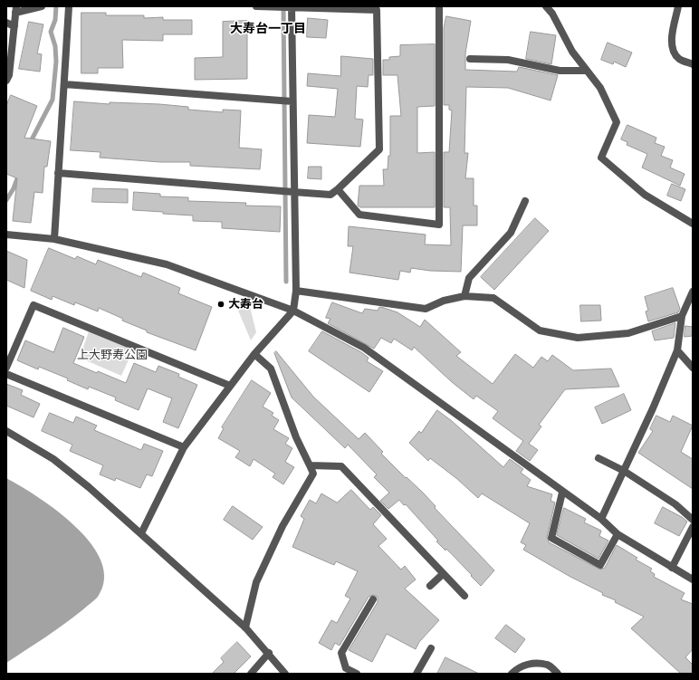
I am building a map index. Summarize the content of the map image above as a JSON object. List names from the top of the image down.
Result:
{
  "districts": ["大寿台一丁目"],
  "parks": ["上大野寿公園"],
  "places": ["大寿台"]
}
